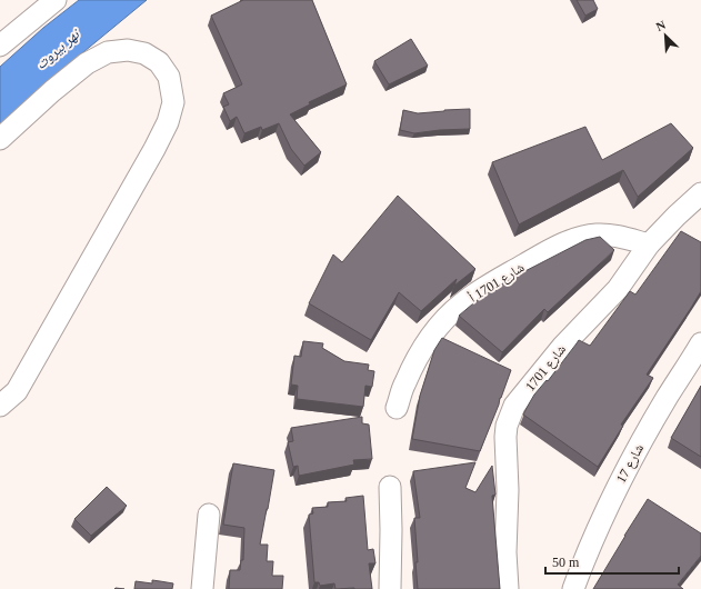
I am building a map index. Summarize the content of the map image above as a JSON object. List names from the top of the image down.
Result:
{
  "streets": {
    "street": ["شارع 1701 أ", "شارع 1701", "شارع 17"]
  },
  "crossings": [
    ["شارع 1701 أ", "شارع 1701"]
  ],
  "water": ["نهر بيروت"],
  "scale_bar": "50 m",
  "north": "top left"
}
